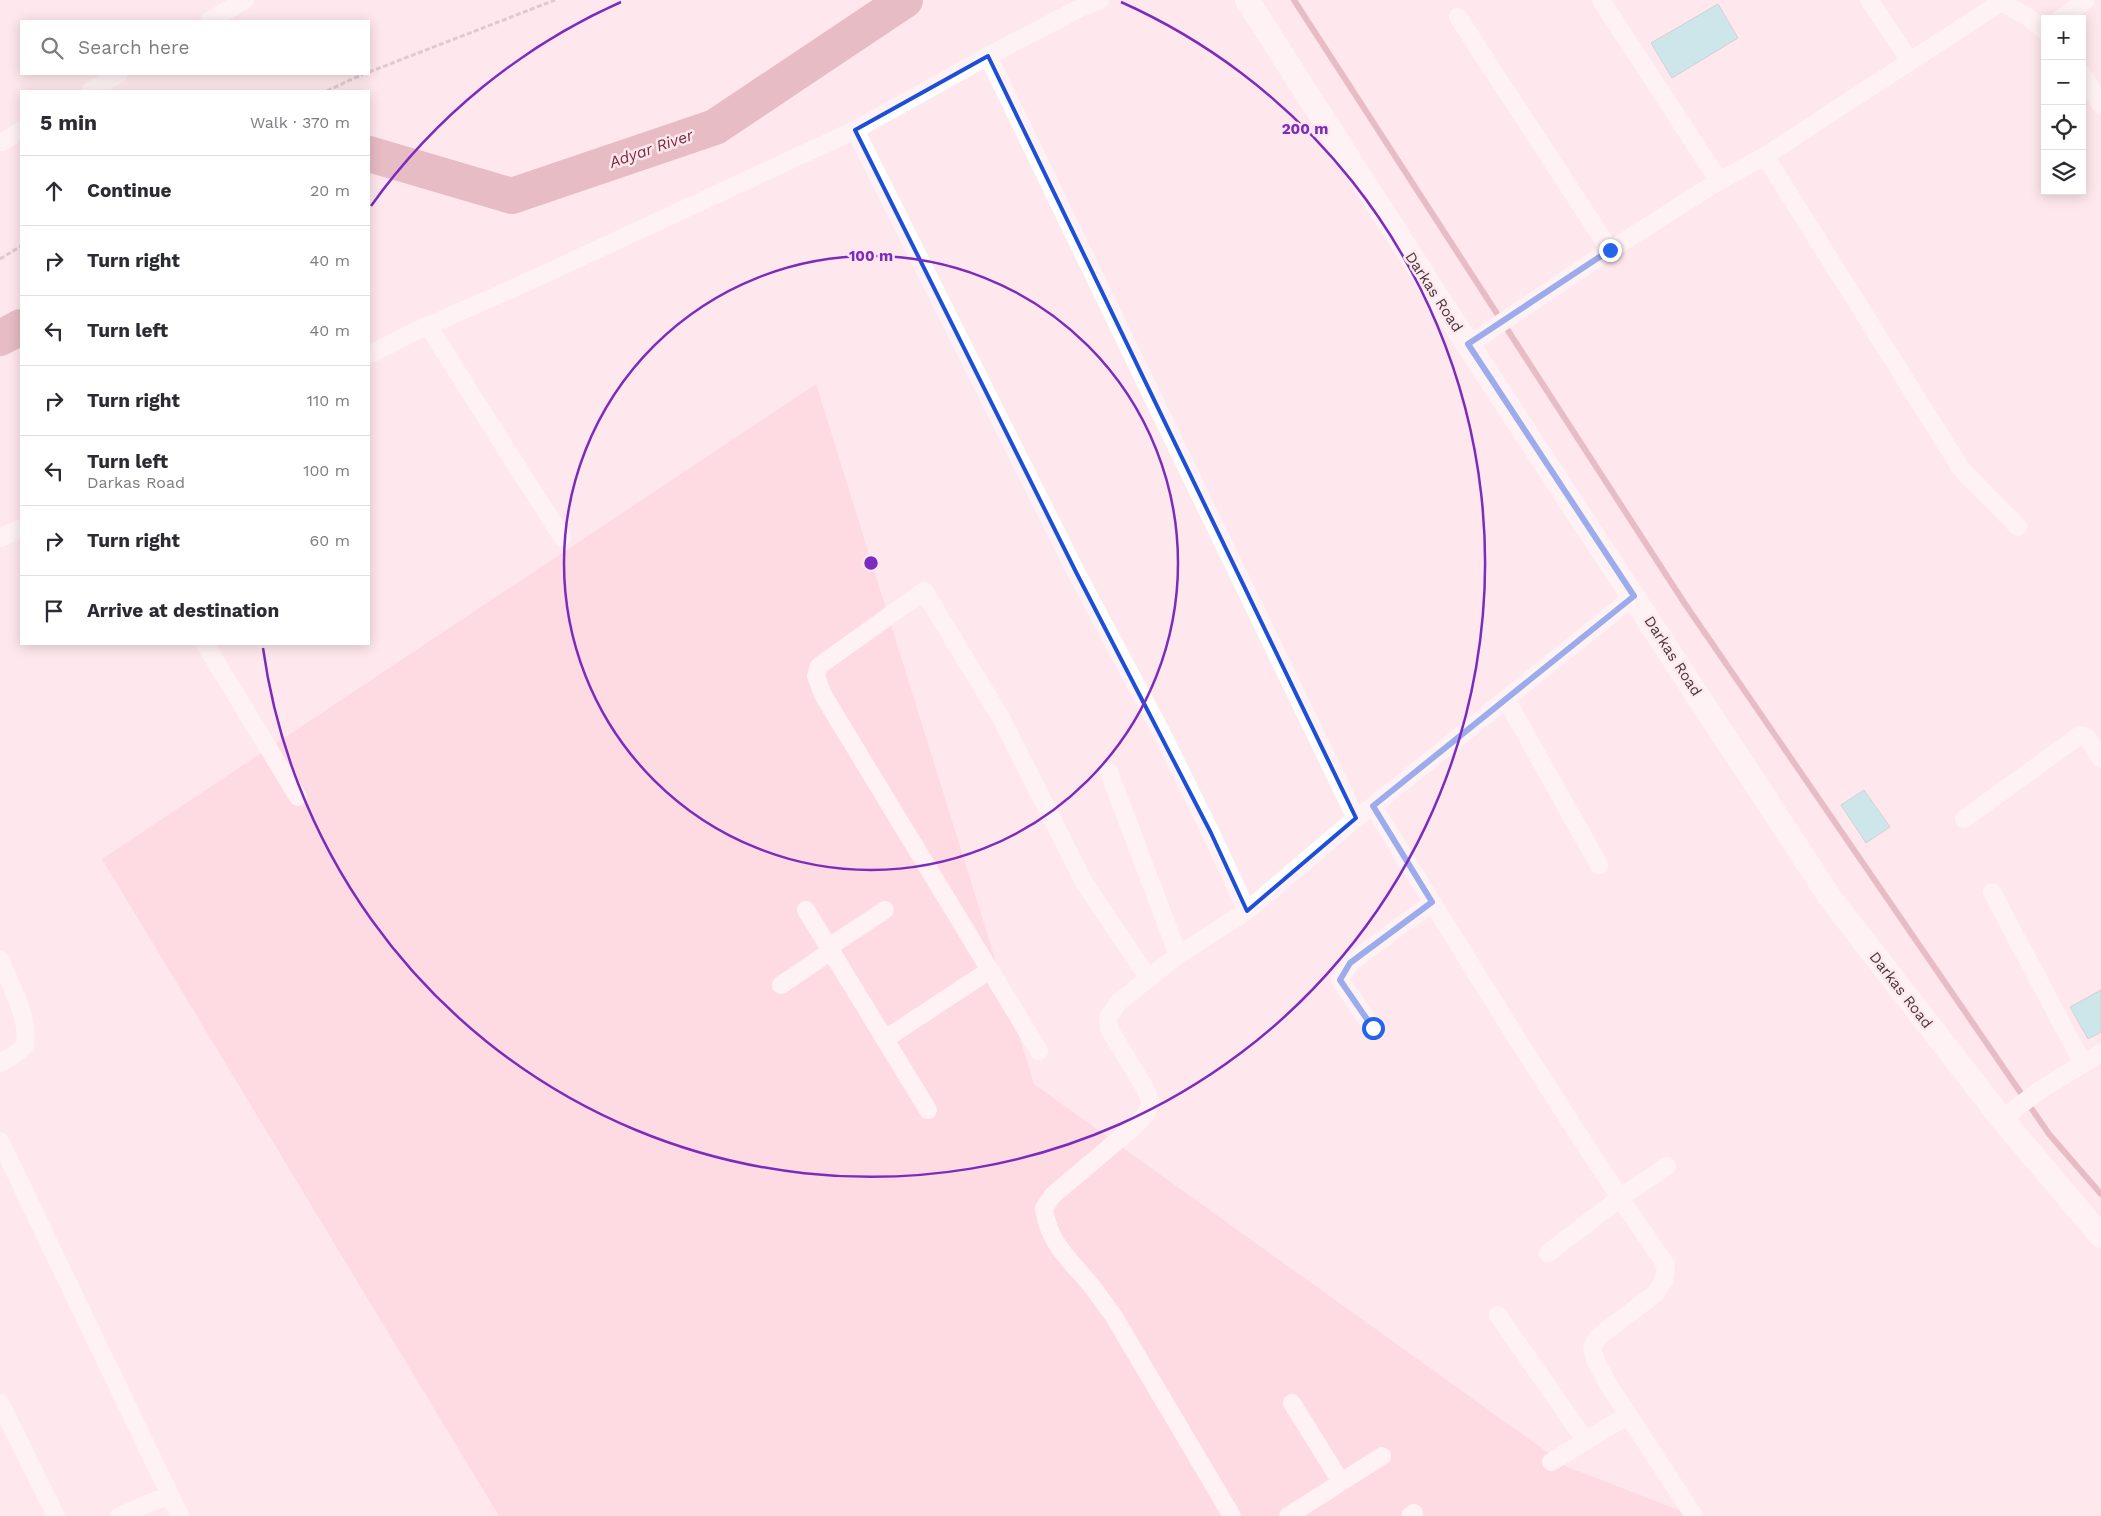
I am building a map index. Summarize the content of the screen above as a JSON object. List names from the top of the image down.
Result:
{
  "streets": {
    "main road": ["Darkas Road"]
  },
  "water": ["Adyar River"],
  "page": {
    "map_buttons": ["+", "−"],
    "search": "Search here",
    "heading": ["5 min", "Walk · 370 m"],
    "list": [
      ["Continue", "20 m"],
      ["Turn right", "40 m"],
      ["Turn left", "40 m"],
      ["Turn right", "110 m"],
      ["Turn left", "Darkas Road", "100 m"],
      ["Turn right", "60 m"],
      "Arrive at destination"
    ]
  },
  "rings": ["200 m", "100 m"]
}
